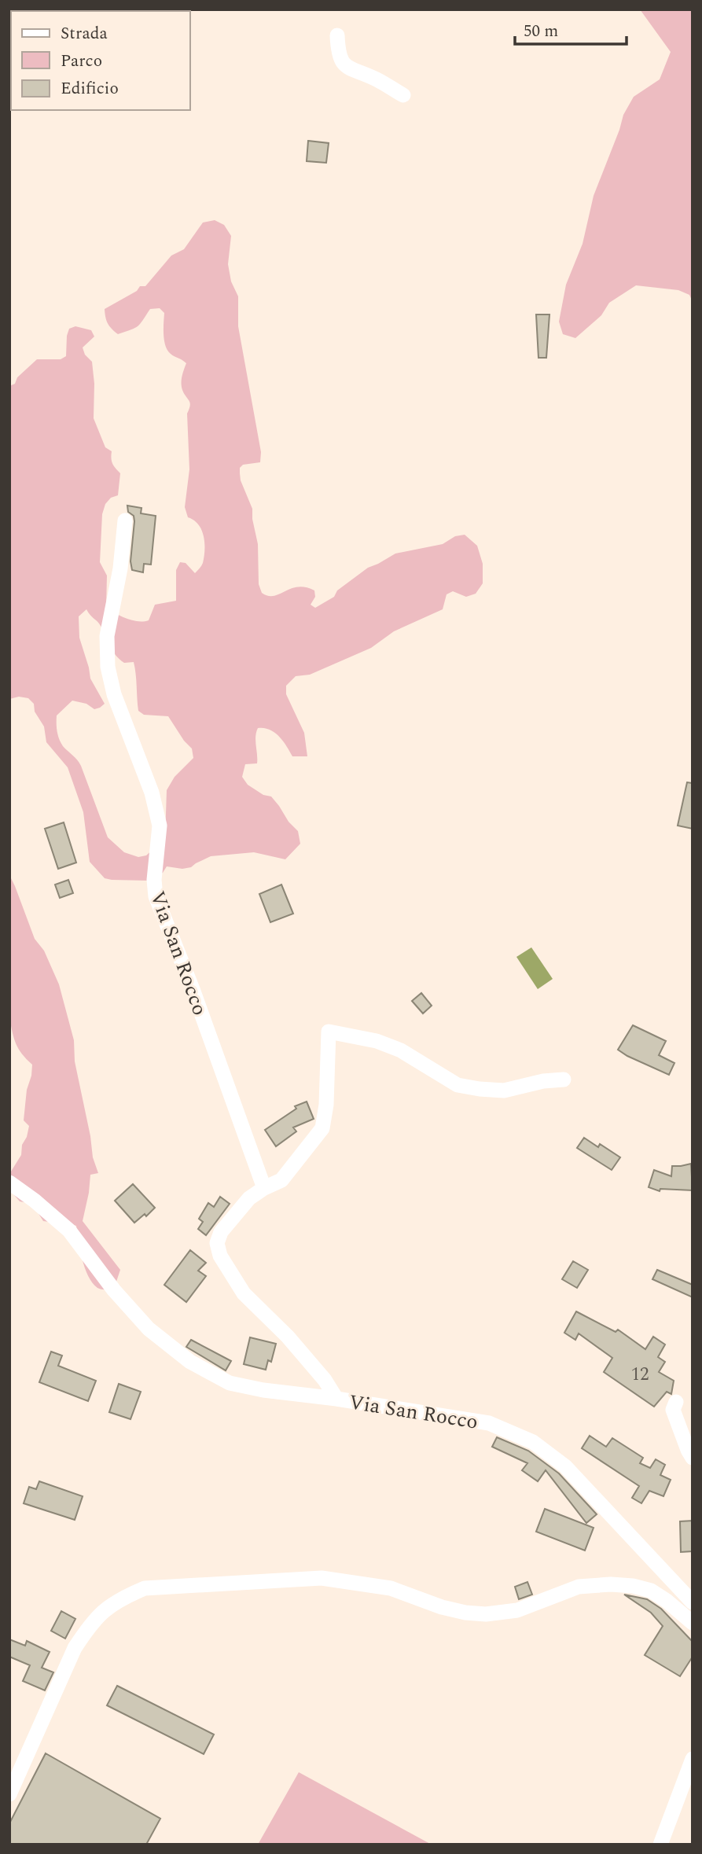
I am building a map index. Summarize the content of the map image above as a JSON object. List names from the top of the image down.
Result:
{
  "streets": {
    "street": ["Via San Rocco"]
  },
  "house_numbers": ["12"],
  "legend": ["Strada", "Parco", "Edificio"],
  "scale_bar": "50 m"
}
